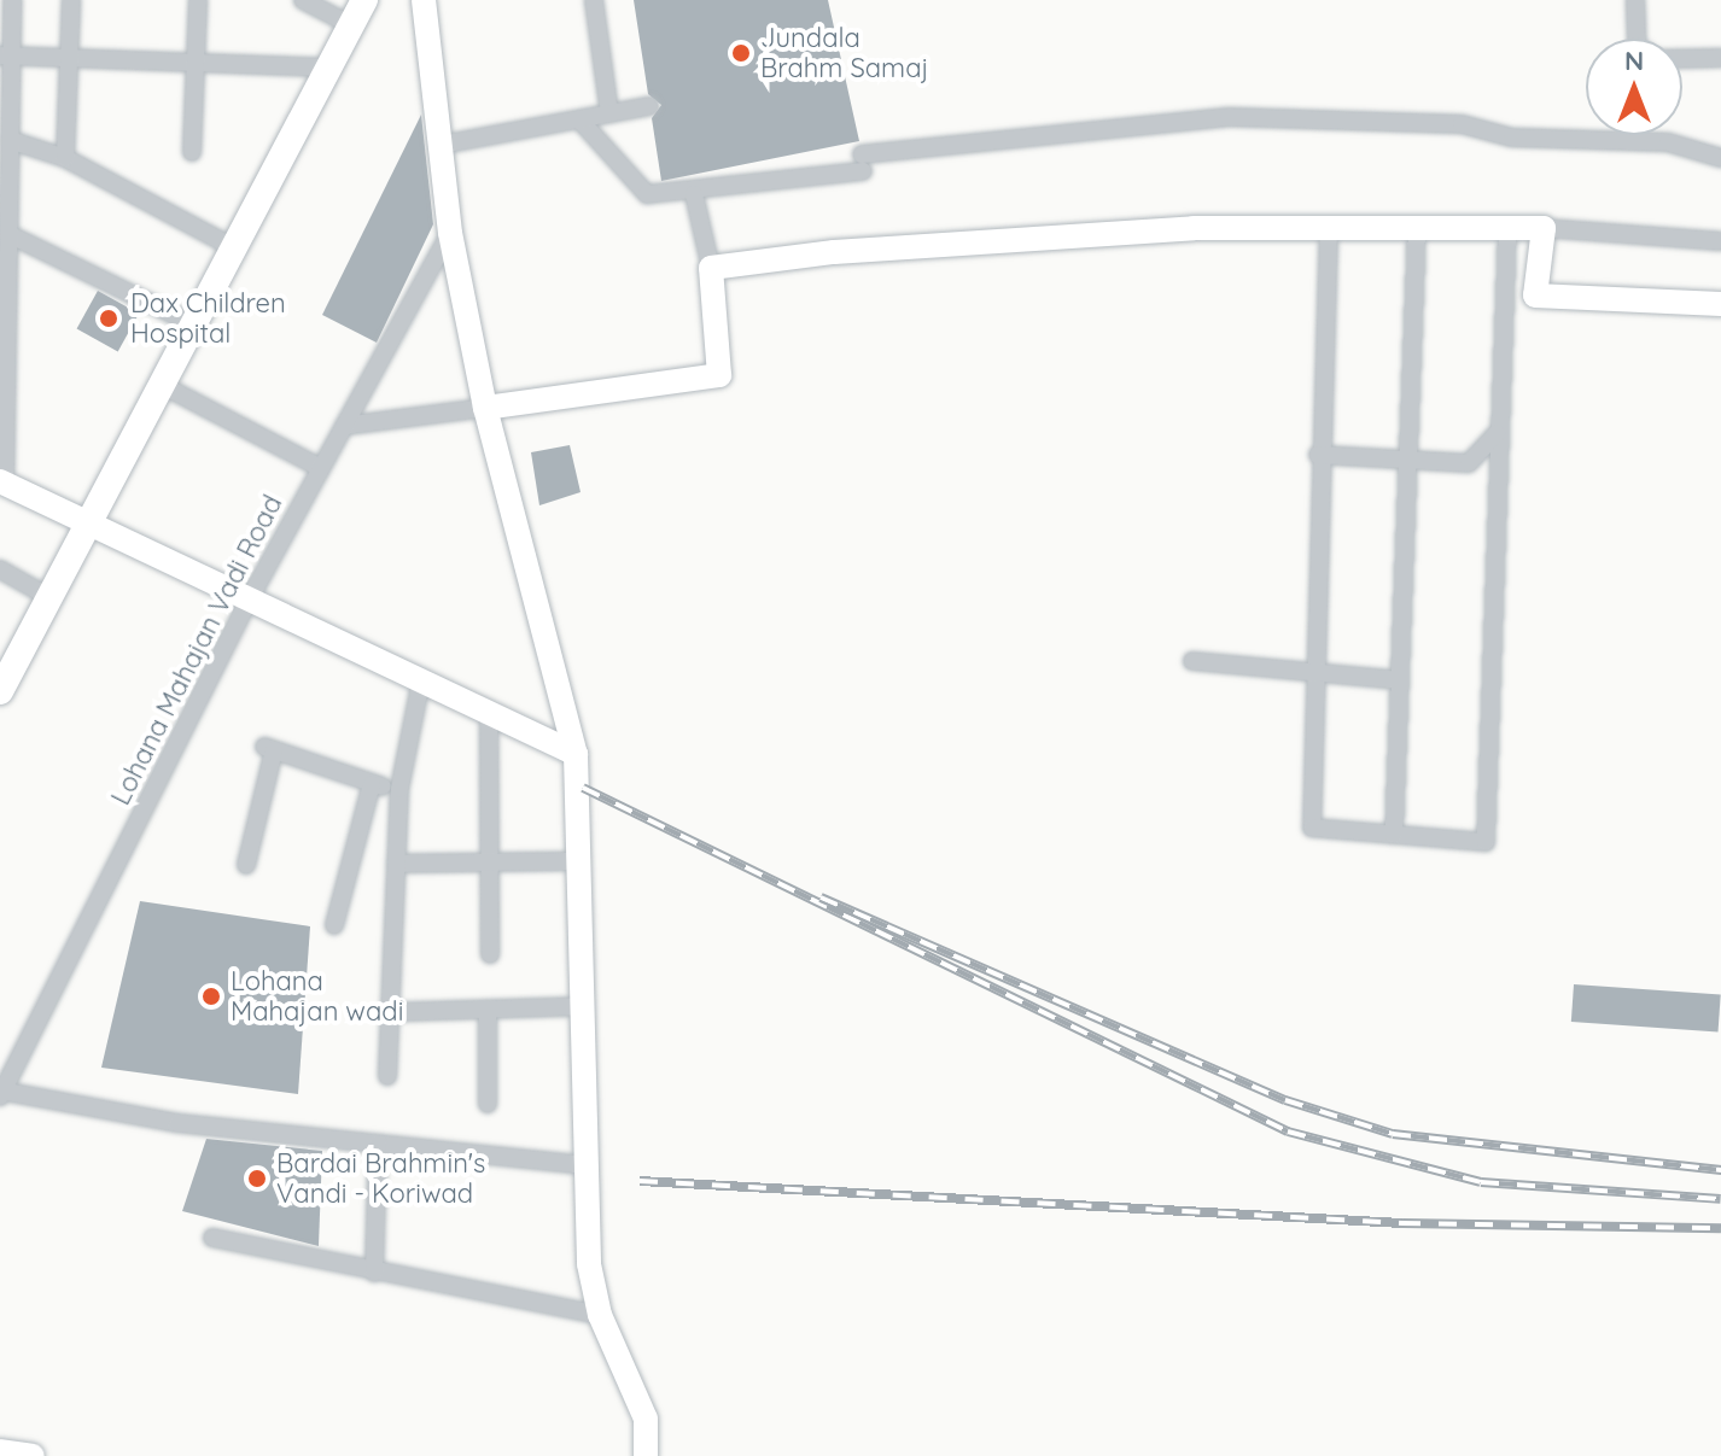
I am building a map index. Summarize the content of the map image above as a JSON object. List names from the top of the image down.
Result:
{
  "streets": {
    "street": ["Lohana Mahajan Vadi Road"]
  },
  "places": [
    "Jundala Brahm Samaj",
    "Dax Children Hospital",
    "Lohana Mahajan wadi",
    "Bardai Brahmin's Vandi - Koriwad"
  ],
  "north": "top"
}
